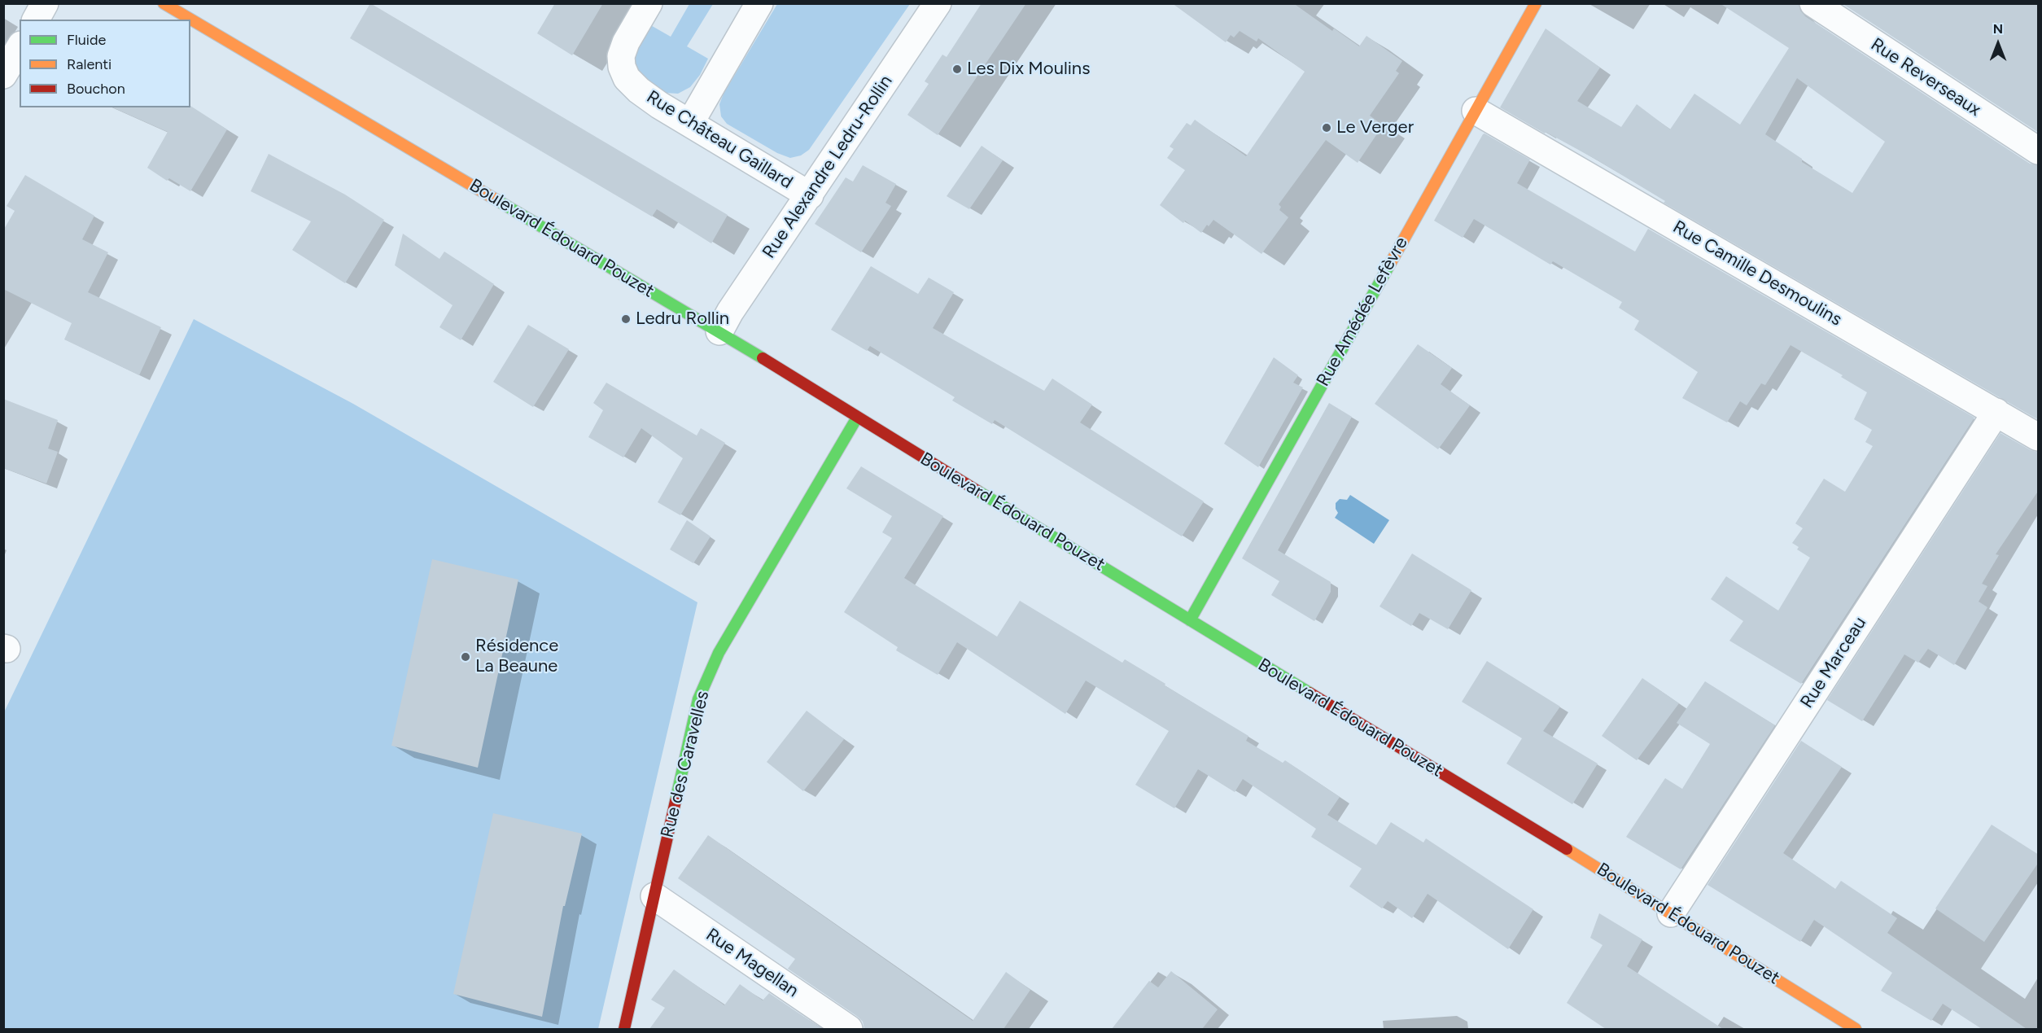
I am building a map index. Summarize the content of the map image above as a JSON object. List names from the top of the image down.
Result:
{
  "streets": {
    "street": [
      "Rue Reverseaux",
      "Rue Château Gaillard",
      "Rue Alexandre Ledru-Rollin",
      "Boulevard Édouard Pouzet",
      "Rue Camille Desmoulins",
      "Rue Amédée Lefèvre",
      "Rue Marceau",
      "Rue des Caravelles",
      "Rue Magellan"
    ]
  },
  "crossings": [
    ["Rue Château Gaillard", "Rue Alexandre Ledru-Rollin"],
    ["Rue Alexandre Ledru-Rollin", "Boulevard Édouard Pouzet"],
    ["Boulevard Édouard Pouzet", "Rue Amédée Lefèvre"],
    ["Boulevard Édouard Pouzet", "Rue Marceau"],
    ["Boulevard Édouard Pouzet", "Rue des Caravelles"],
    ["Rue Camille Desmoulins", "Rue Amédée Lefèvre"],
    ["Rue Camille Desmoulins", "Rue Marceau"],
    ["Rue des Caravelles", "Rue Magellan"]
  ],
  "places": [
    "Les Dix Moulins",
    "Le Verger",
    "Ledru Rollin",
    "Résidence La Beaune"
  ],
  "legend": ["Fluide", "Ralenti", "Bouchon"],
  "north": "top"
}
